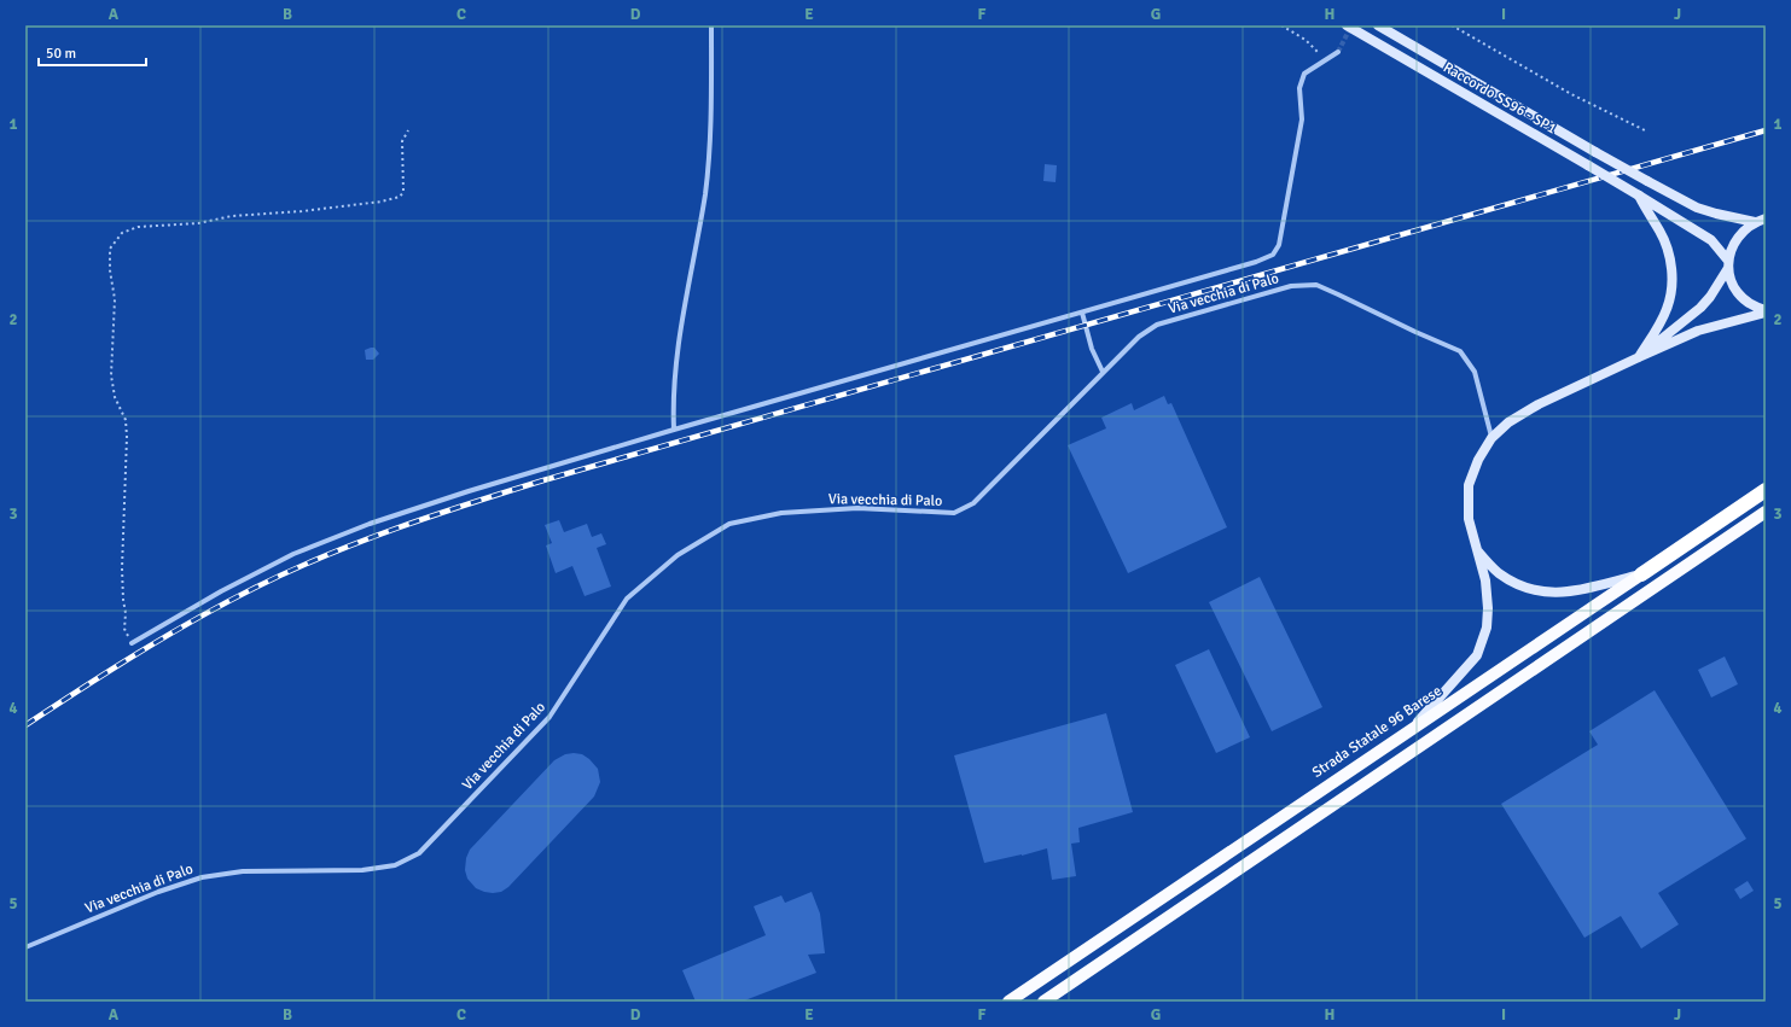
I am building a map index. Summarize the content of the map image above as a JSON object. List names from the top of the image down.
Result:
{
  "streets": {
    "highway": ["Strada Statale 96 Barese"],
    "main road": ["Raccordo SS96 - SP1"],
    "street": ["Via vecchia di Palo"]
  },
  "scale_bar": "50 m",
  "grid": {
    "columns": [
      "A",
      "B",
      "C",
      "D",
      "E",
      "F",
      "G",
      "H",
      "I",
      "J"
    ],
    "rows": [
      "1",
      "2",
      "3",
      "4",
      "5"
    ]
  }
}
